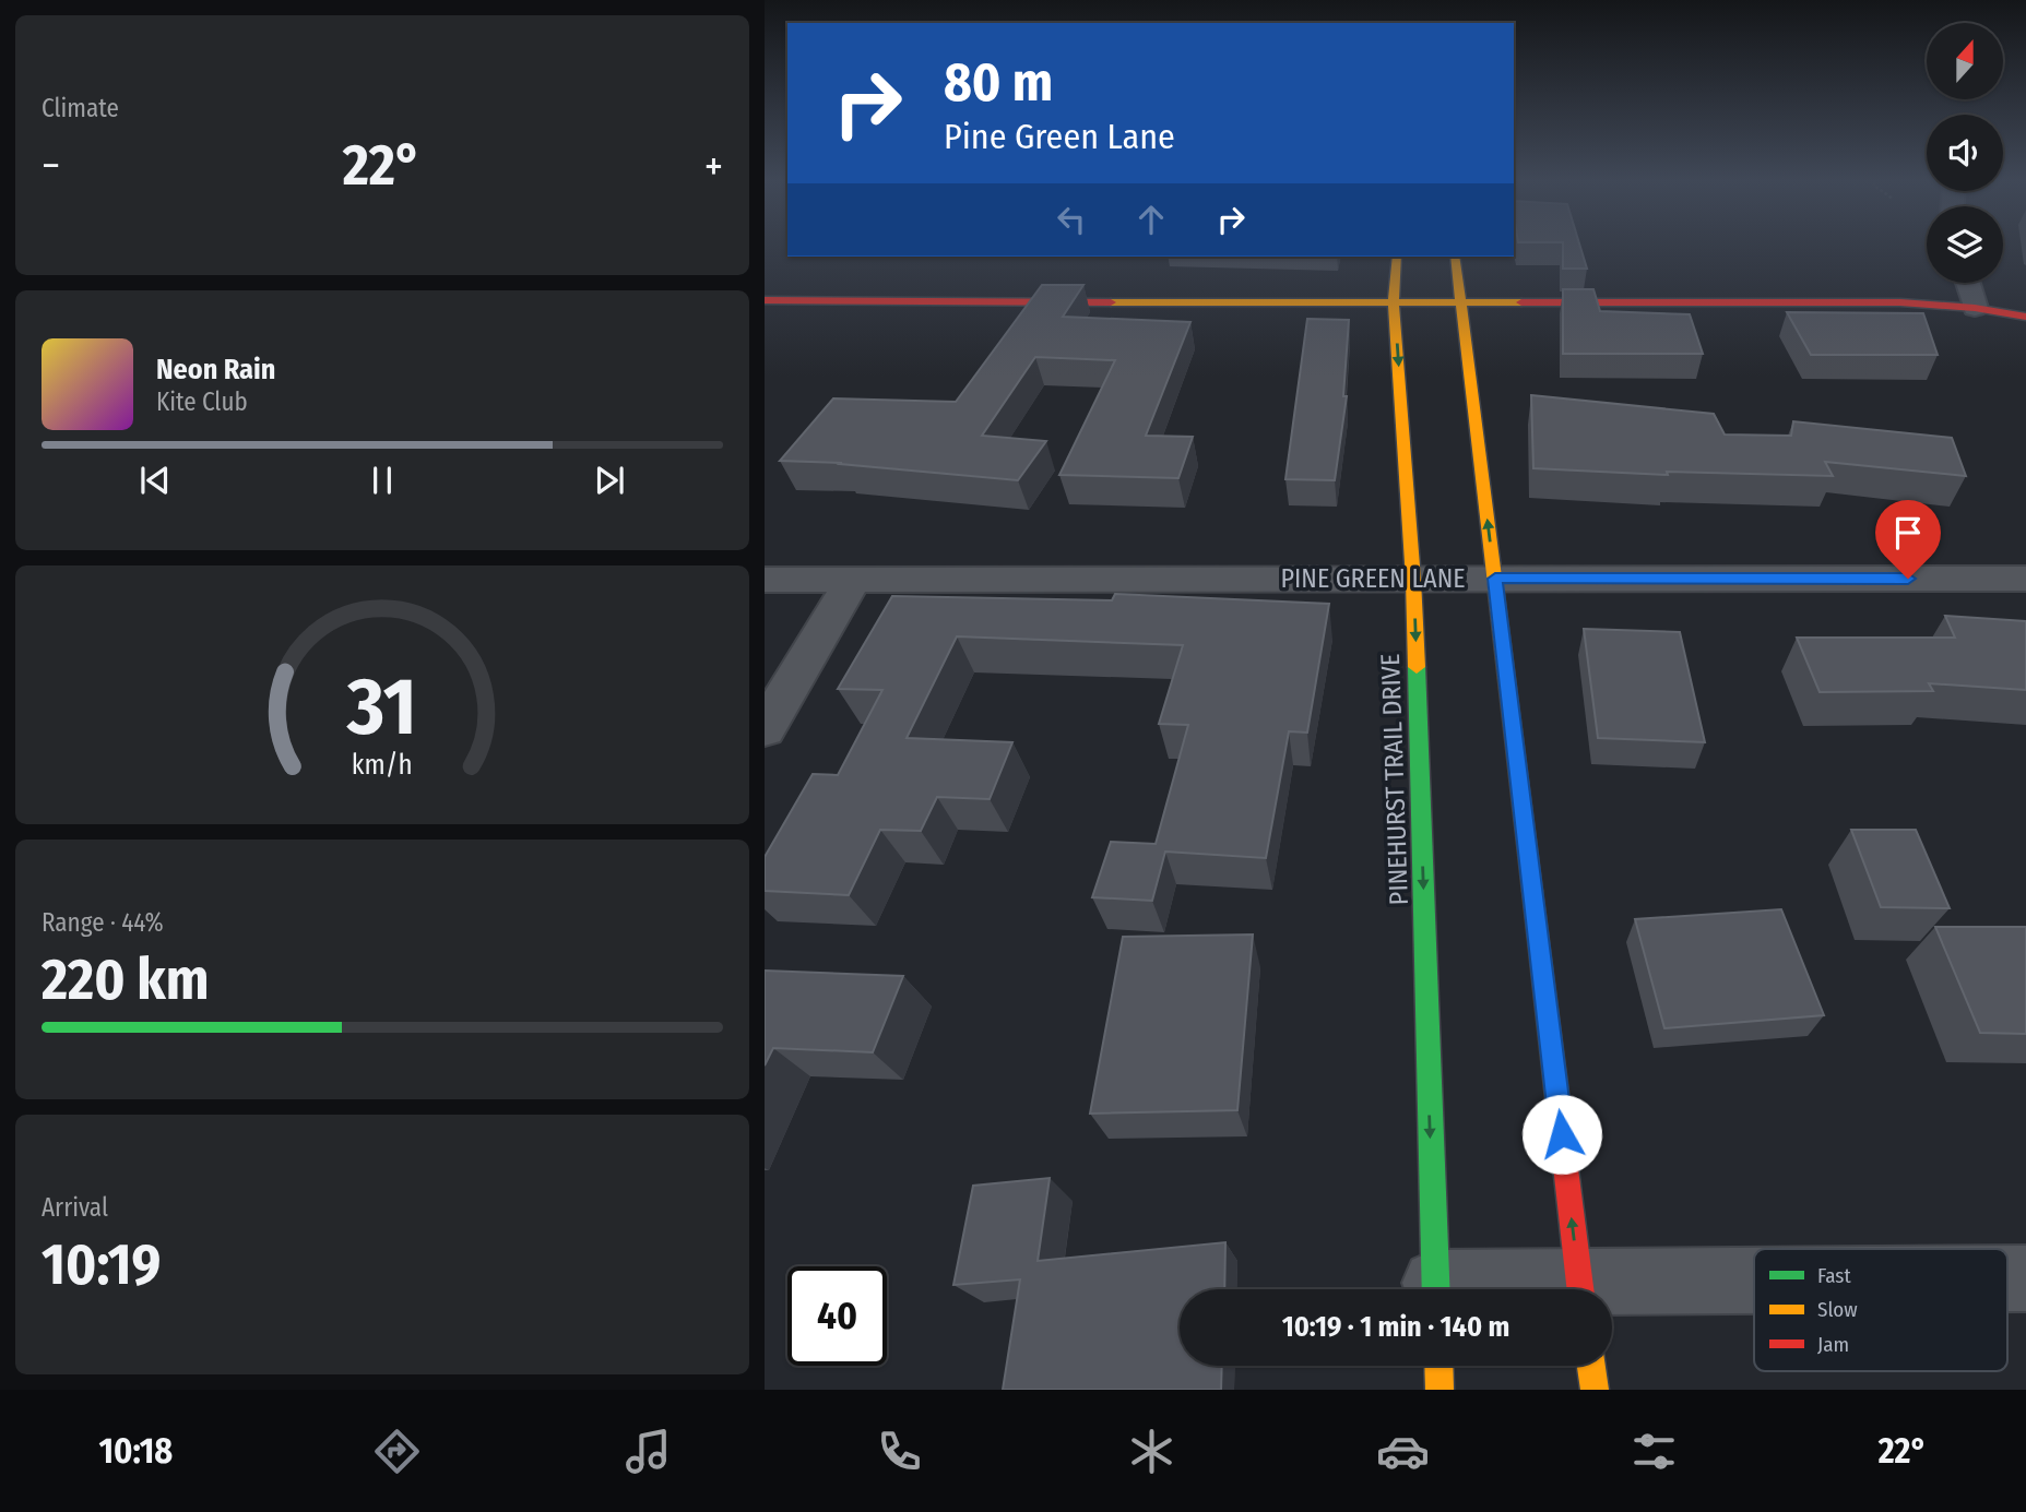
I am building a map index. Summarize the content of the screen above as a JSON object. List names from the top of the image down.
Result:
{
  "streets": {
    "street": ["PINE GREEN LANE", "PINEHURST TRAIL DRIVE"]
  },
  "crossings": [
    ["PINE GREEN LANE", "PINEHURST TRAIL DRIVE"]
  ],
  "legend": ["Fast", "Slow", "Jam"],
  "north": "top",
  "page": {
    "tile": [
      "Climate",
      ["Range · 44%", "220 km"],
      ["Arrival", "10:19"]
    ],
    "turn": ["80 m", "Pine Green Lane"],
    "heat": ["−", "22°", "+"],
    "song": ["Neon Rain", "Kite Club"],
    "limit": "40",
    "trip": "10:19 · 1 min · 140 m",
    "tabs": ["10:18", "22°"],
    "gauge": ["31", "km/h"]
  }
}
